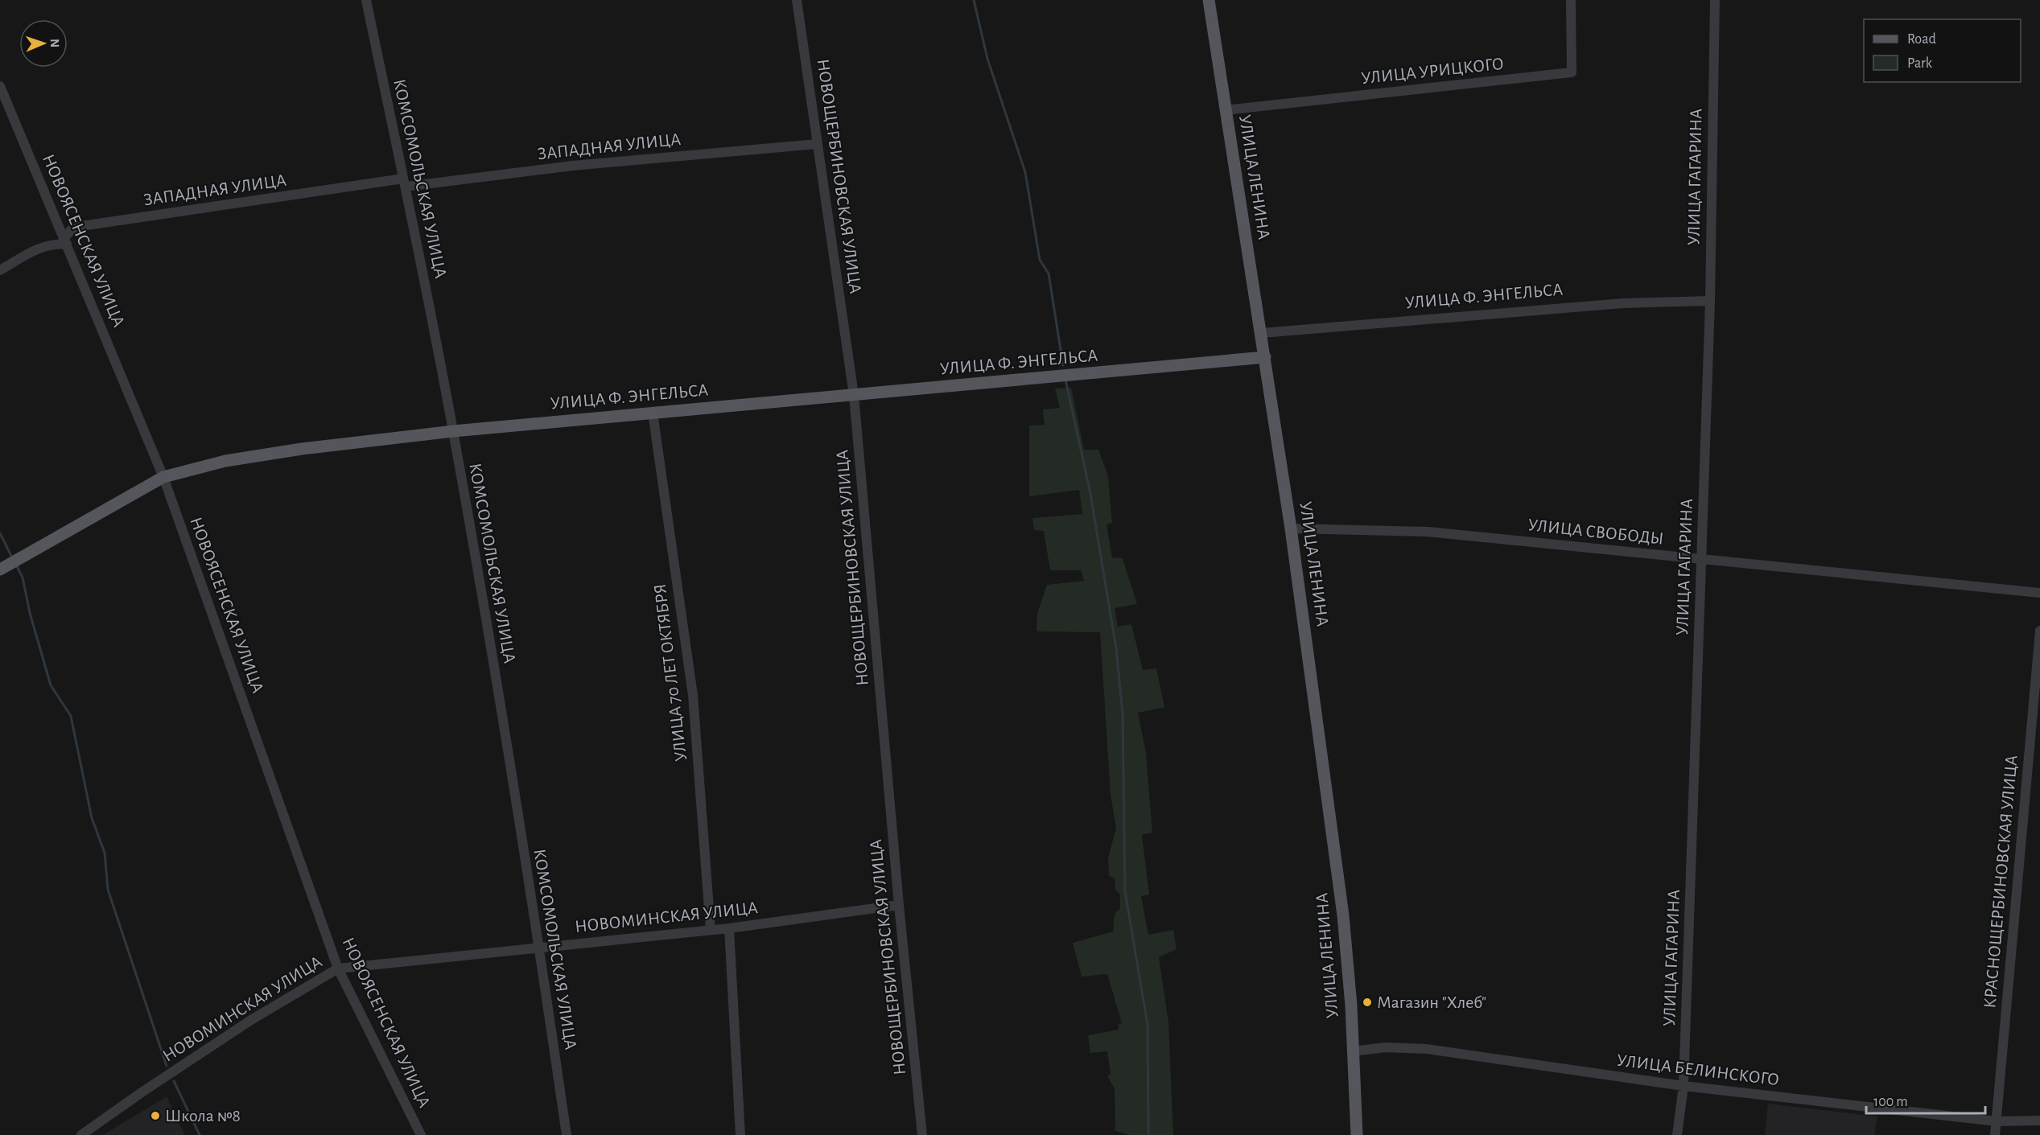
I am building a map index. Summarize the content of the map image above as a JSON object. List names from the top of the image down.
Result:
{
  "streets": {
    "main road": ["УЛИЦА ЛЕНИНА", "УЛИЦА Ф. ЭНГЕЛЬСА"],
    "street": [
      "УЛИЦА УРИЦКОГО",
      "ЗАПАДНАЯ УЛИЦА",
      "НОВОЩЕРБИНОВСКАЯ УЛИЦА",
      "УЛИЦА ГАГАРИНА",
      "КОМСОМОЛЬСКАЯ УЛИЦА",
      "НОВОЯСЕНСКАЯ УЛИЦА",
      "УЛИЦА СВОБОДЫ",
      "УЛИЦА 70 ЛЕТ ОКТЯБРЯ",
      "КРАСНОЩЕРБИНОВСКАЯ УЛИЦА",
      "НОВОМИНСКАЯ УЛИЦА",
      "УЛИЦА БЕЛИНСКОГО"
    ]
  },
  "crossings": [
    ["УЛИЦА УРИЦКОГО", "УЛИЦА ЛЕНИНА"],
    ["ЗАПАДНАЯ УЛИЦА", "НОВОЩЕРБИНОВСКАЯ УЛИЦА"],
    ["ЗАПАДНАЯ УЛИЦА", "КОМСОМОЛЬСКАЯ УЛИЦА"],
    ["ЗАПАДНАЯ УЛИЦА", "НОВОЯСЕНСКАЯ УЛИЦА"],
    ["НОВОЩЕРБИНОВСКАЯ УЛИЦА", "УЛИЦА Ф. ЭНГЕЛЬСА"],
    ["НОВОЩЕРБИНОВСКАЯ УЛИЦА", "НОВОМИНСКАЯ УЛИЦА"],
    ["УЛИЦА ЛЕНИНА", "УЛИЦА Ф. ЭНГЕЛЬСА"],
    ["УЛИЦА ЛЕНИНА", "УЛИЦА СВОБОДЫ"],
    ["УЛИЦА ЛЕНИНА", "УЛИЦА БЕЛИНСКОГО"],
    ["УЛИЦА ГАГАРИНА", "УЛИЦА Ф. ЭНГЕЛЬСА"],
    ["УЛИЦА ГАГАРИНА", "УЛИЦА СВОБОДЫ"],
    ["УЛИЦА ГАГАРИНА", "УЛИЦА БЕЛИНСКОГО"],
    ["КОМСОМОЛЬСКАЯ УЛИЦА", "УЛИЦА Ф. ЭНГЕЛЬСА"],
    ["КОМСОМОЛЬСКАЯ УЛИЦА", "НОВОМИНСКАЯ УЛИЦА"],
    ["НОВОЯСЕНСКАЯ УЛИЦА", "УЛИЦА Ф. ЭНГЕЛЬСА"],
    ["НОВОЯСЕНСКАЯ УЛИЦА", "НОВОМИНСКАЯ УЛИЦА"],
    ["УЛИЦА Ф. ЭНГЕЛЬСА", "УЛИЦА 70 ЛЕТ ОКТЯБРЯ"],
    ["УЛИЦА 70 ЛЕТ ОКТЯБРЯ", "НОВОМИНСКАЯ УЛИЦА"],
    ["КРАСНОЩЕРБИНОВСКАЯ УЛИЦА", "УЛИЦА БЕЛИНСКОГО"]
  ],
  "places": ["Магазин \"Хлеб\"", "Школа №8"],
  "legend": ["Road", "Park"],
  "scale_bar": "100 m",
  "north": "right"
}
